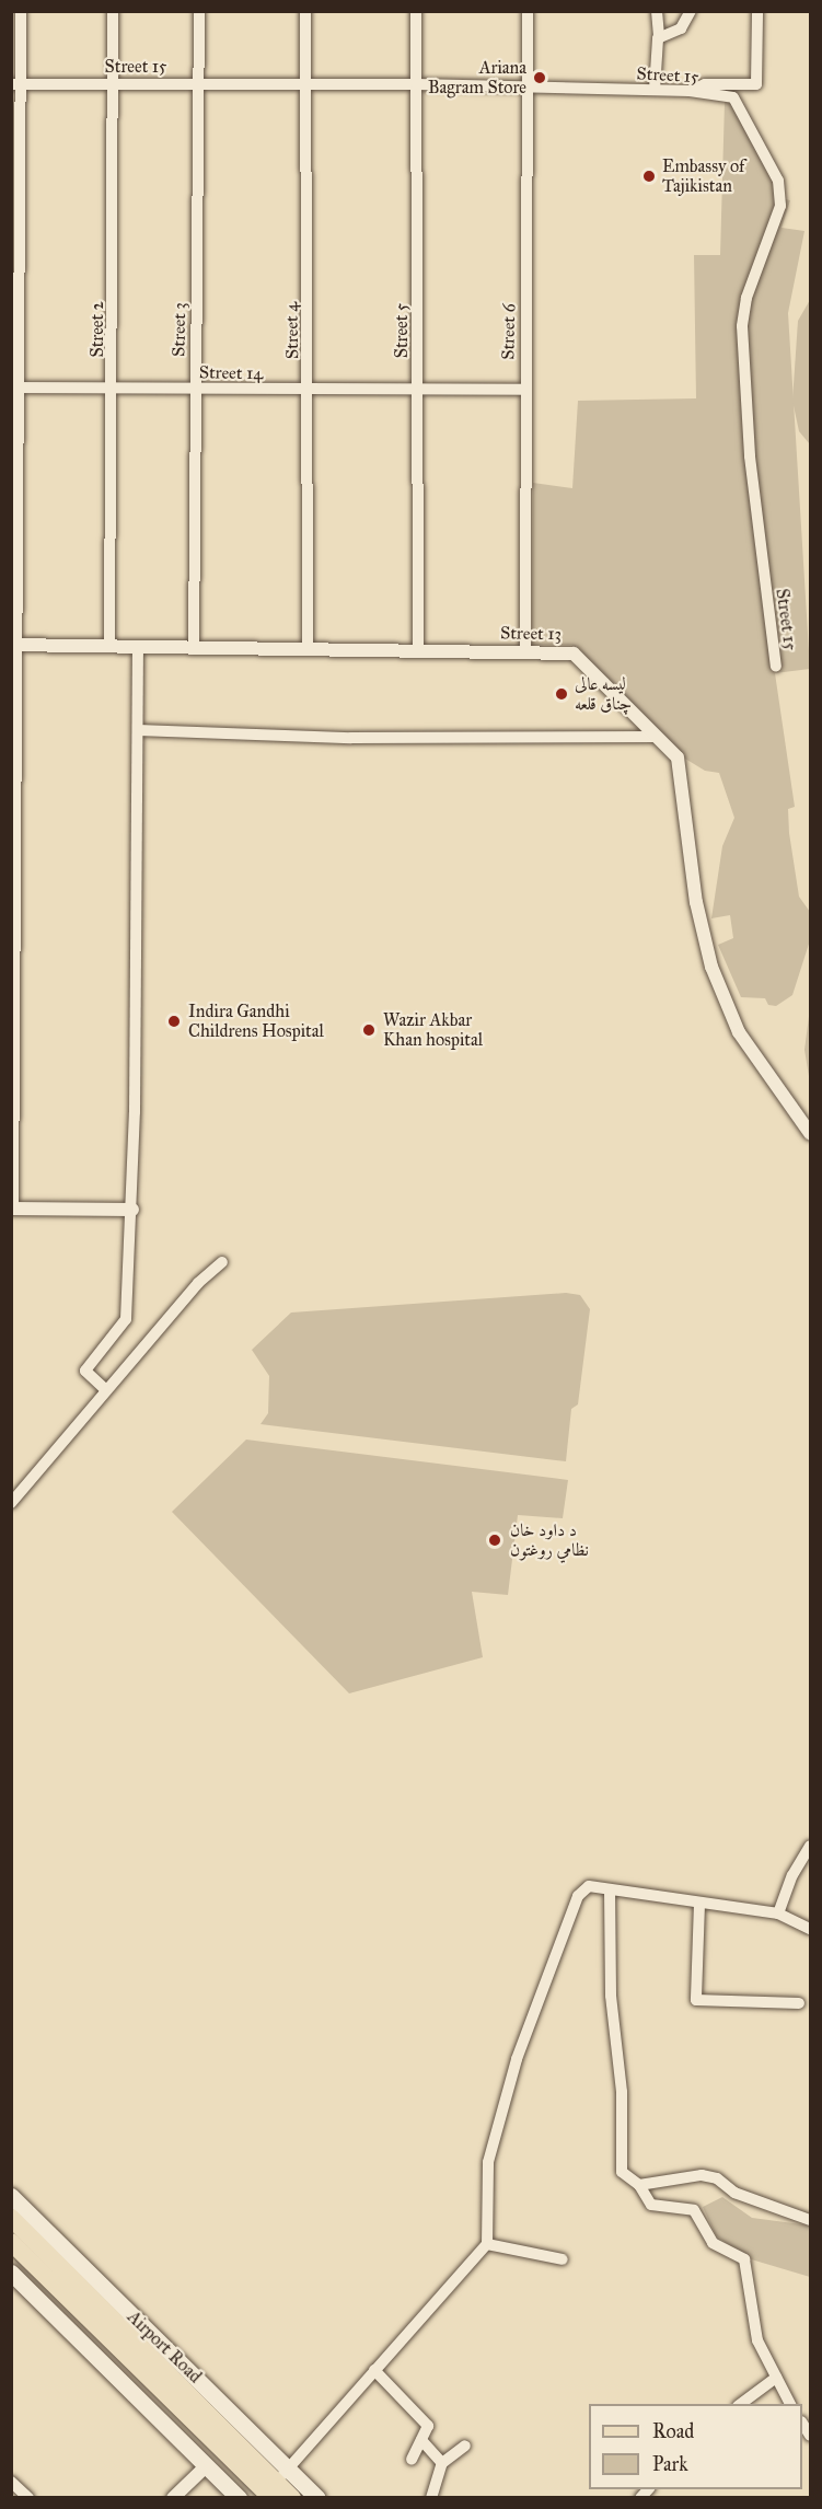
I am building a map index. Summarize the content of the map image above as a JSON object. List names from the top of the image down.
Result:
{
  "streets": {
    "main road": ["Airport Road"],
    "street": [
      "Street 15",
      "Street 2",
      "Street 3",
      "Street 4",
      "Street 5",
      "Street 6",
      "Street 14",
      "Street 13"
    ]
  },
  "crossings": [
    ["Street 15", "Street 2"],
    ["Street 15", "Street 3"],
    ["Street 15", "Street 4"],
    ["Street 15", "Street 5"],
    ["Street 15", "Street 6"],
    ["Street 2", "Street 14"],
    ["Street 2", "Street 13"],
    ["Street 3", "Street 14"],
    ["Street 3", "Street 13"],
    ["Street 4", "Street 14"],
    ["Street 4", "Street 13"],
    ["Street 5", "Street 14"],
    ["Street 5", "Street 13"],
    ["Street 6", "Street 14"],
    ["Street 6", "Street 13"]
  ],
  "places": [
    "Ariana Bagram Store",
    "Embassy of Tajikistan",
    "لیسه عالی چناق قلعه",
    "Indira Gandhi Childrens Hospital",
    "Wazir Akbar Khan hospital",
    "د داود خان نظامي روغتون"
  ],
  "legend": ["Road", "Park"]
}
